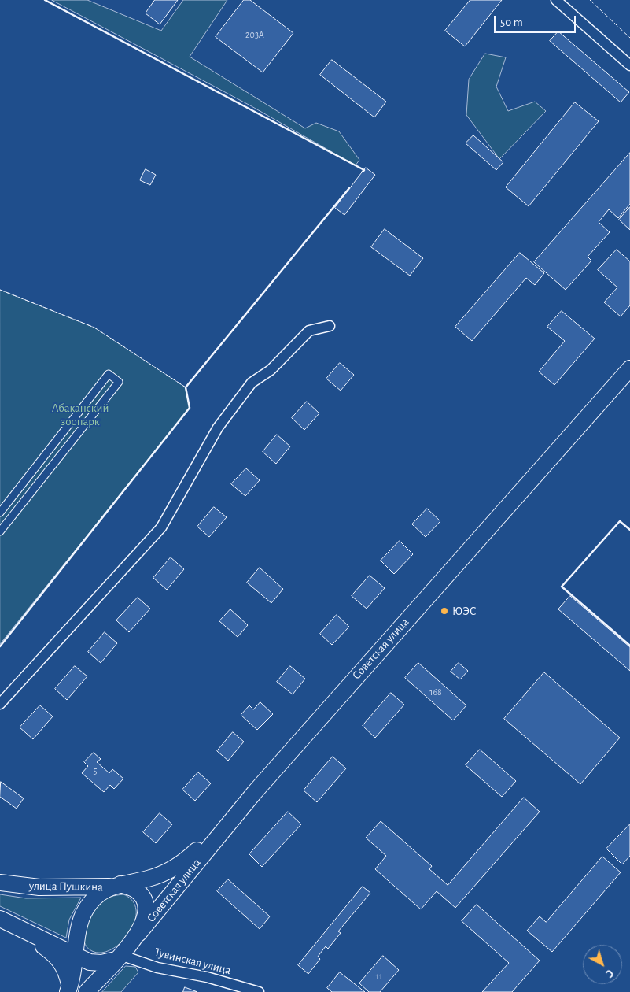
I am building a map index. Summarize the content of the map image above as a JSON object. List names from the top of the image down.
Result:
{
  "streets": {
    "main road": ["Советская улица", "улица Пушкина"],
    "street": ["Тувинская улица"]
  },
  "crossings": [
    ["Советская улица", "улица Пушкина"],
    ["Советская улица", "Тувинская улица"],
    ["улица Пушкина", "Тувинская улица"]
  ],
  "parks": ["Абаканский зоопарк"],
  "places": ["ЮЭС"],
  "house_numbers": [
    "203А",
    "168",
    "5",
    "11"
  ],
  "scale_bar": "50 m",
  "north": "bottom right"
}
